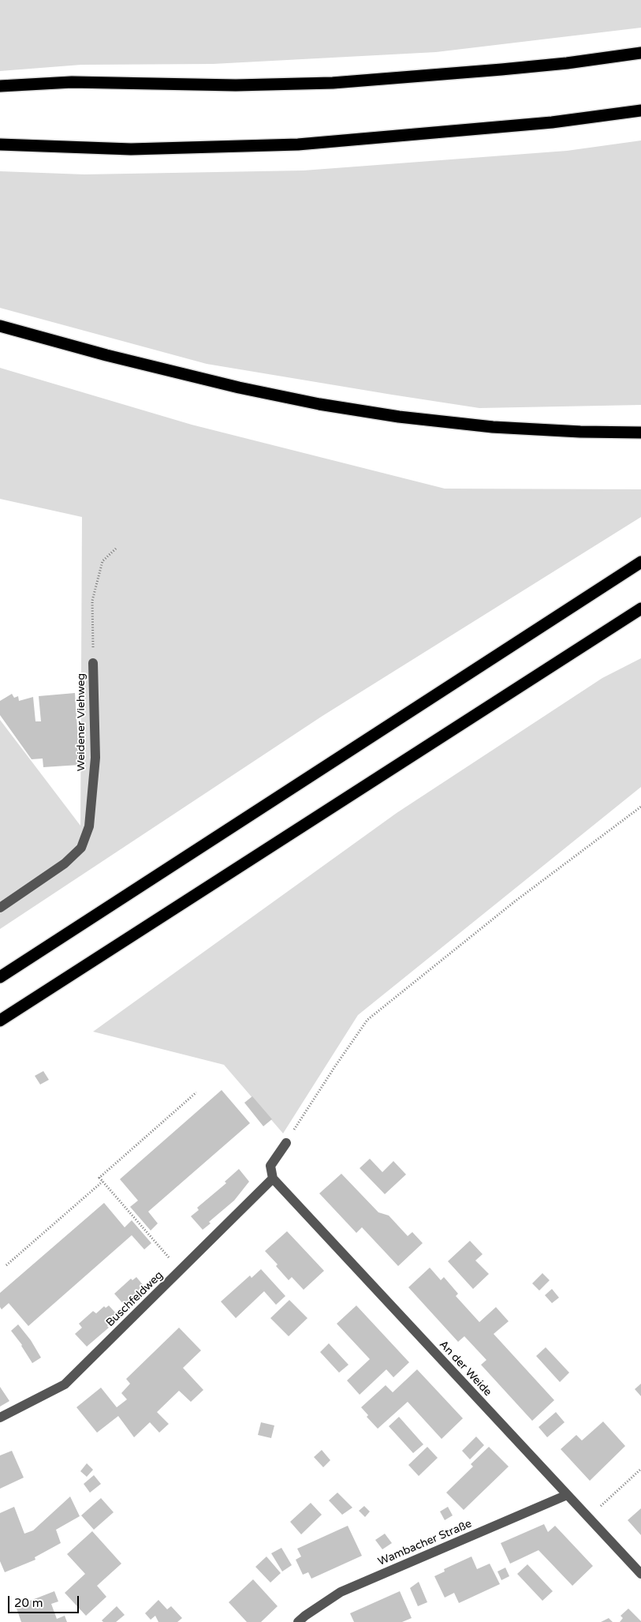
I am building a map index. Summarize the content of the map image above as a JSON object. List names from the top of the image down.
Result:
{
  "streets": {
    "street": [
      "Weidener Viehweg",
      "Buschfeldweg",
      "An der Weide",
      "Wambacher Straße"
    ]
  },
  "crossings": [
    ["Buschfeldweg", "An der Weide"],
    ["An der Weide", "Wambacher Straße"]
  ],
  "scale_bar": "20 m"
}
